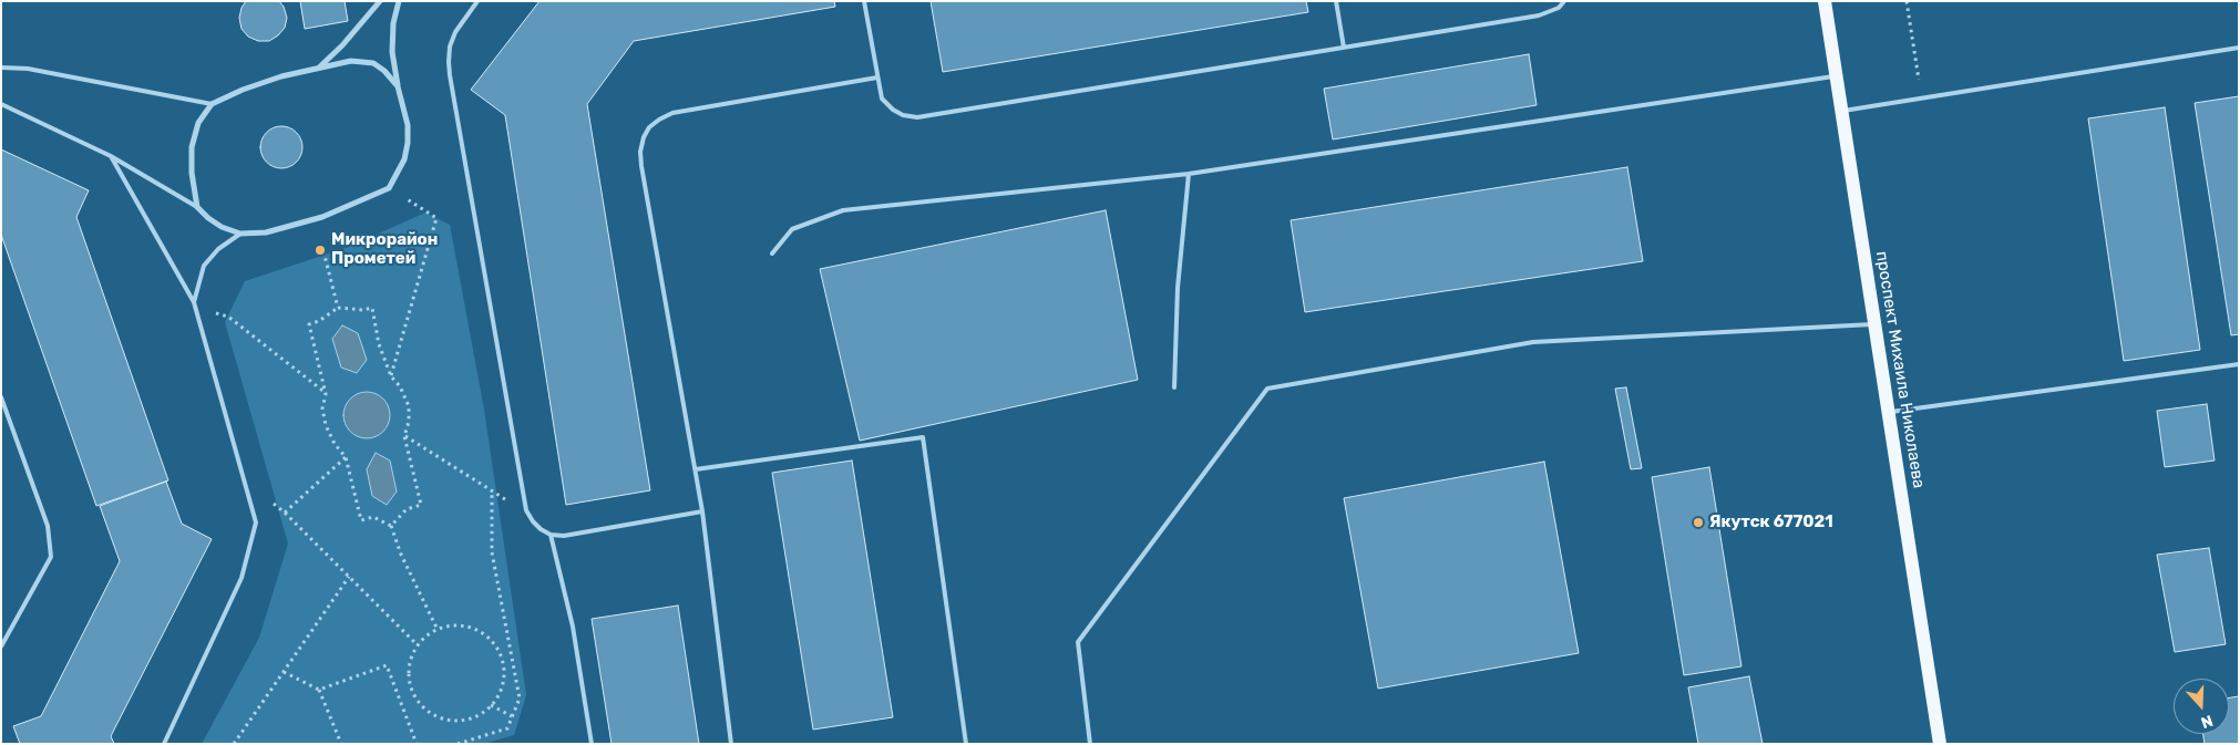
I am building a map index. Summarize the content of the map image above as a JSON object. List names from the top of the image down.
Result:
{
  "streets": {
    "main road": ["проспект Михаила Николаева"]
  },
  "places": ["Микрорайон Прометей", "Якутск 677021"],
  "north": "bottom"
}
